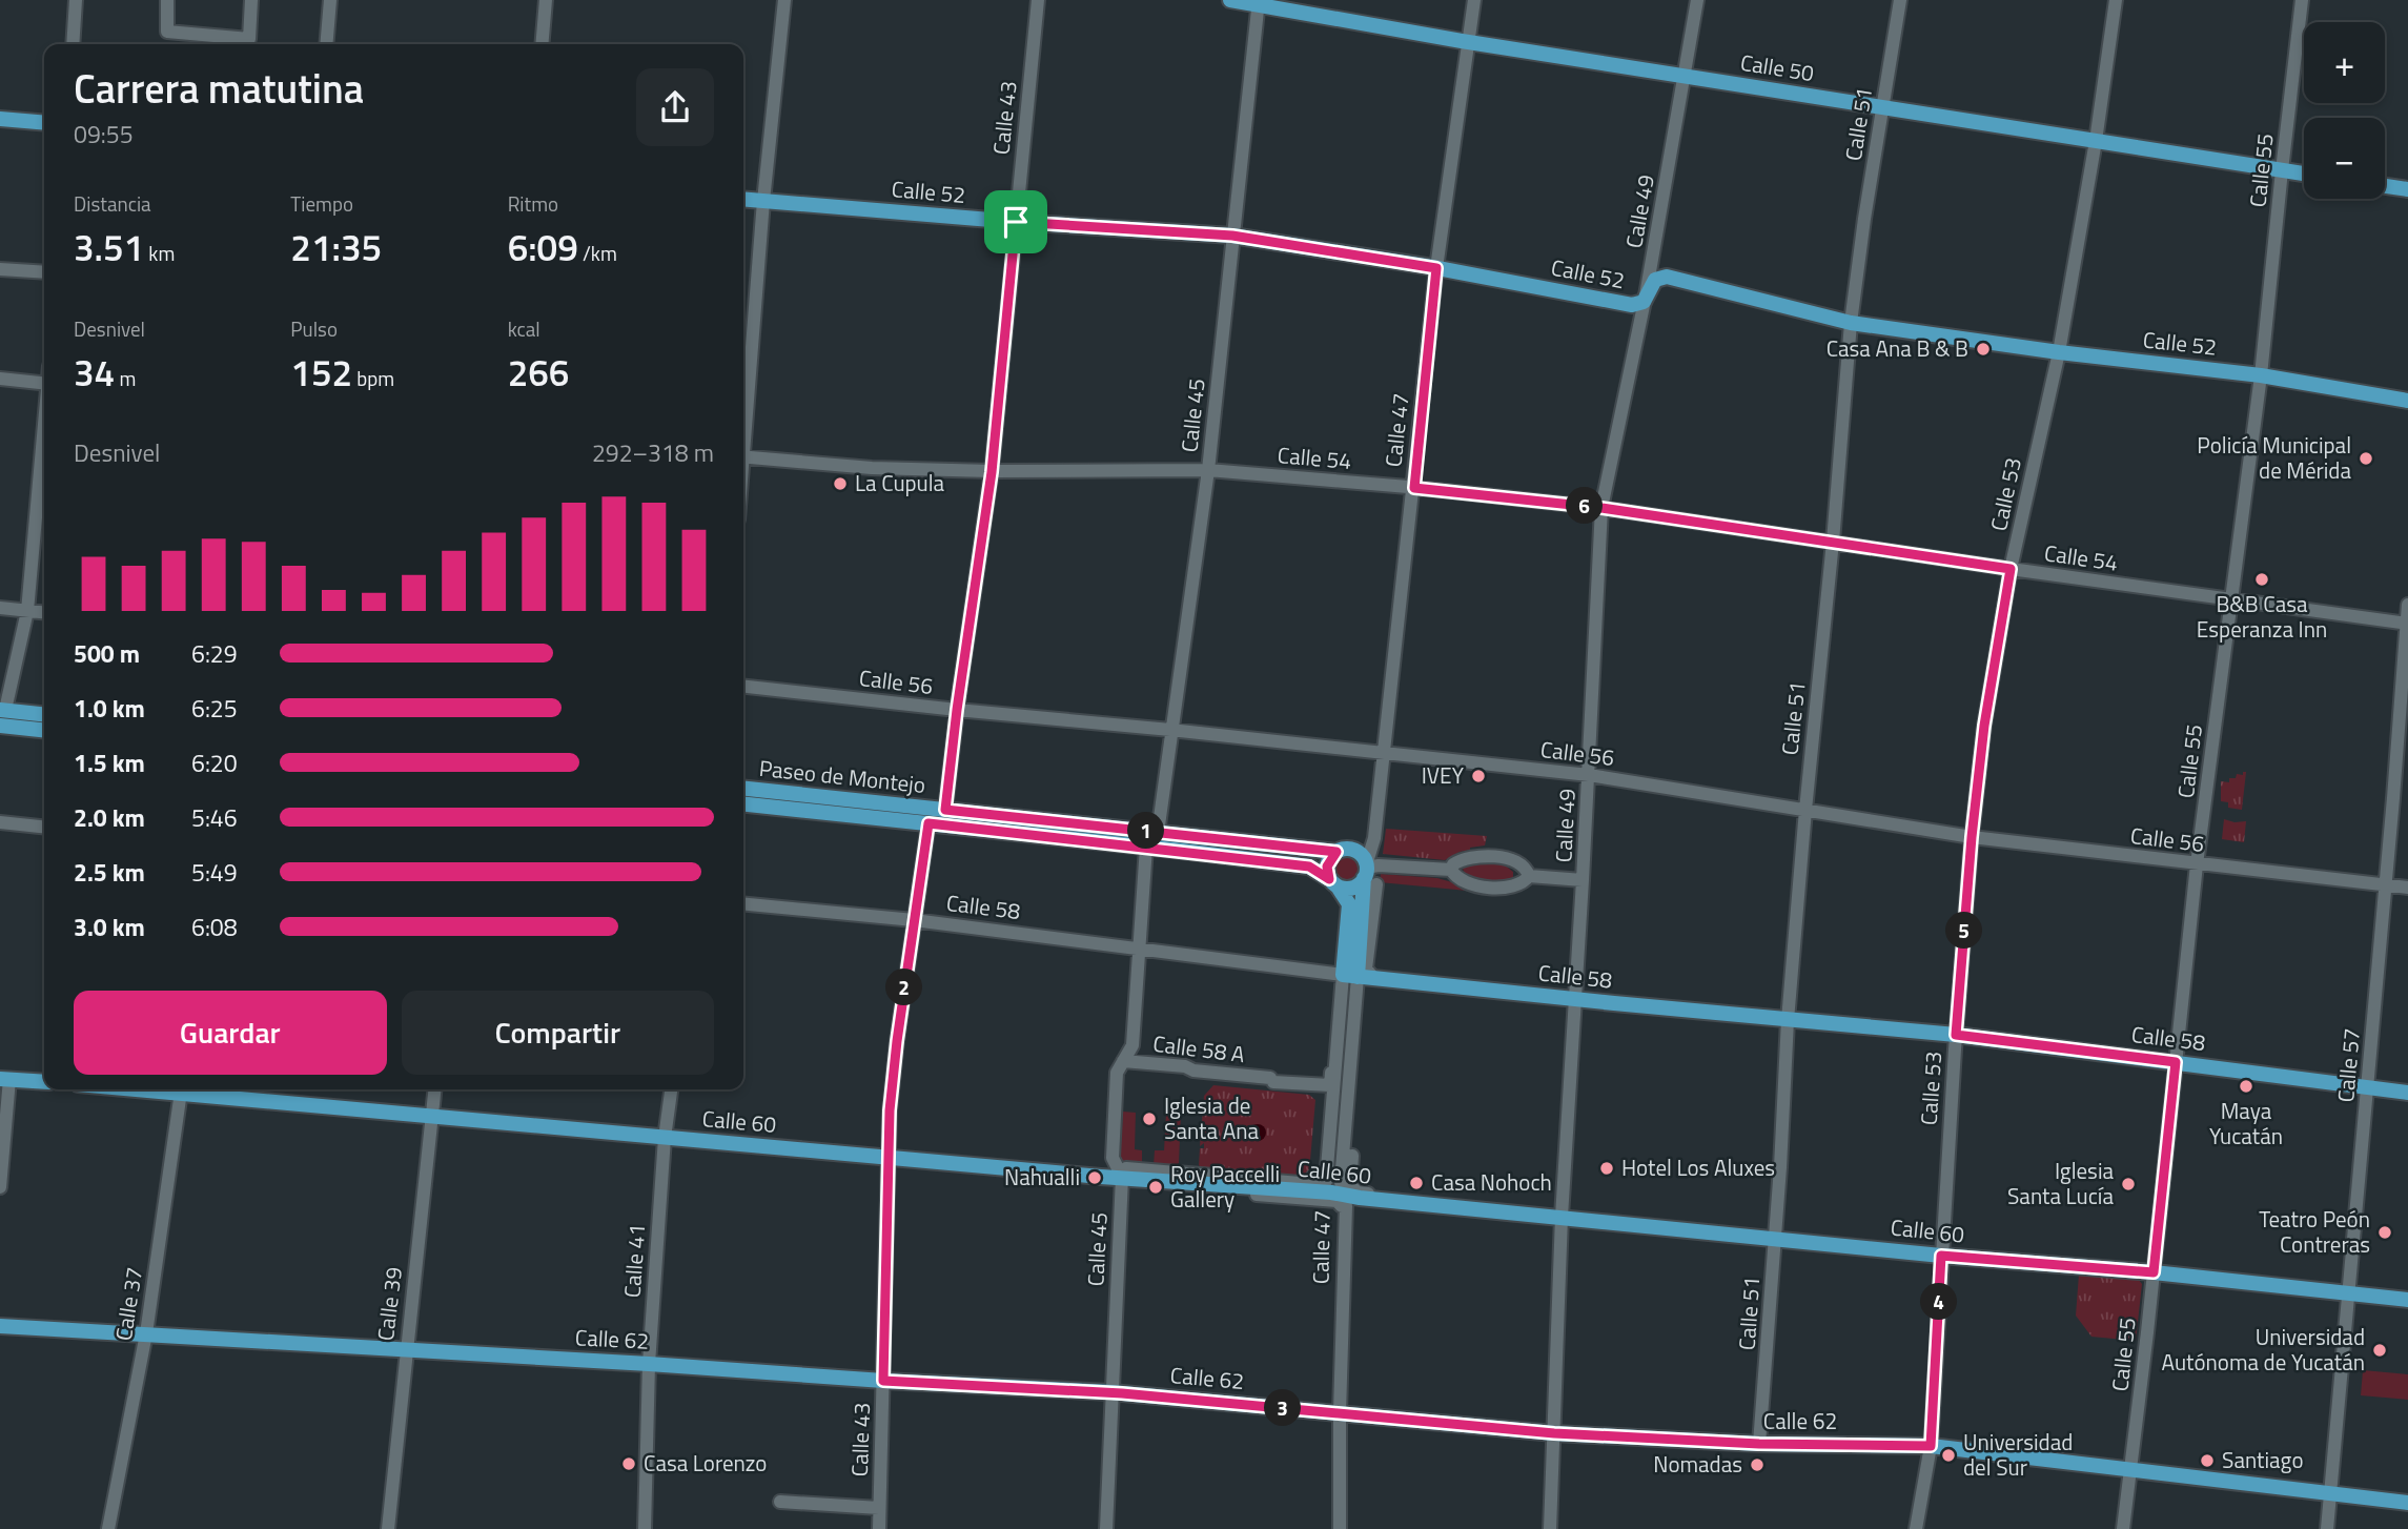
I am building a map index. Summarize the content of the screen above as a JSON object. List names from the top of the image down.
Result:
{
  "streets": {
    "main road": [
      "Calle 50",
      "Calle 52",
      "Calle 47",
      "Paseo de Montejo",
      "Calle 58",
      "Calle 60",
      "Calle 62"
    ],
    "street": [
      "Calle 43",
      "Calle 51",
      "Calle 55",
      "Calle 49",
      "Calle 45",
      "Calle 54",
      "Calle 53",
      "Calle 56",
      "Calle 58 A",
      "Calle 57",
      "Calle 41",
      "Calle 37",
      "Calle 39"
    ]
  },
  "crossings": [
    ["Calle 50", "Calle 51"],
    ["Calle 50", "Calle 55"],
    ["Calle 50", "Calle 49"],
    ["Calle 50", "Calle 45"],
    ["Calle 50", "Calle 47"],
    ["Calle 50", "Calle 53"],
    ["Calle 43", "Calle 52"],
    ["Calle 43", "Calle 54"],
    ["Calle 43", "Calle 56"],
    ["Calle 43", "Paseo de Montejo"],
    ["Calle 43", "Calle 58"],
    ["Calle 43", "Calle 60"],
    ["Calle 43", "Calle 62"],
    ["Calle 51", "Calle 52"],
    ["Calle 51", "Calle 54"],
    ["Calle 51", "Calle 56"],
    ["Calle 51", "Calle 58"],
    ["Calle 51", "Calle 60"],
    ["Calle 51", "Calle 62"],
    ["Calle 55", "Calle 52"],
    ["Calle 55", "Calle 54"],
    ["Calle 55", "Calle 56"],
    ["Calle 55", "Calle 58"],
    ["Calle 55", "Calle 60"],
    ["Calle 55", "Calle 62"],
    ["Calle 52", "Calle 49"],
    ["Calle 52", "Calle 45"],
    ["Calle 52", "Calle 47"],
    ["Calle 52", "Calle 53"],
    ["Calle 49", "Calle 54"],
    ["Calle 49", "Calle 56"],
    ["Calle 49", "Calle 58"],
    ["Calle 49", "Calle 60"],
    ["Calle 49", "Calle 62"],
    ["Calle 45", "Calle 54"],
    ["Calle 45", "Calle 56"],
    ["Calle 45", "Paseo de Montejo"],
    ["Calle 45", "Calle 58"],
    ["Calle 45", "Calle 58 A"],
    ["Calle 45", "Calle 60"],
    ["Calle 45", "Calle 62"],
    ["Calle 47", "Calle 54"],
    ["Calle 47", "Calle 56"],
    ["Calle 47", "Paseo de Montejo"],
    ["Calle 47", "Calle 58"],
    ["Calle 47", "Calle 58 A"],
    ["Calle 47", "Calle 60"],
    ["Calle 47", "Calle 62"],
    ["Calle 54", "Calle 53"],
    ["Calle 54", "Calle 57"],
    ["Calle 53", "Calle 56"],
    ["Calle 53", "Calle 58"],
    ["Calle 53", "Calle 60"],
    ["Calle 53", "Calle 62"],
    ["Calle 56", "Calle 57"],
    ["Calle 58", "Calle 58 A"],
    ["Calle 58", "Calle 57"],
    ["Calle 57", "Calle 60"],
    ["Calle 57", "Calle 62"],
    ["Calle 60", "Calle 41"],
    ["Calle 60", "Calle 39"],
    ["Calle 41", "Calle 62"],
    ["Calle 37", "Calle 62"],
    ["Calle 39", "Calle 62"]
  ],
  "places": [
    "Casa Ana B & B",
    "Policía Municipal de Mérida",
    "La Cupula",
    "B&B Casa Esperanza Inn",
    "IVEY",
    "Maya Yucatán",
    "Iglesia de Santa Ana",
    "Hotel Los Aluxes",
    "Nahualli",
    "Casa Nohoch",
    "Iglesia Santa Lucía",
    "Roy Paccelli Gallery",
    "Teatro Peón Contreras",
    "Universidad Autónoma de Yucatán",
    "Universidad del Sur",
    "Santiago",
    "Casa Lorenzo",
    "Nomadas"
  ],
  "page": {
    "map_buttons": ["+", "−"],
    "heading": ["Carrera matutina", "09:55"],
    "stats": [
      ["Distancia", "3.51 km"],
      ["Tiempo", "21:35"],
      ["Ritmo", "6:09 /km"],
      ["Desnivel", "34 m"],
      ["Pulso", "152 bpm"],
      ["kcal", "266"]
    ],
    "chart": ["Desnivel", "292–318 m"],
    "pins": [
      "6",
      "1",
      "5",
      "2",
      "4",
      "3"
    ],
    "list": [
      {
        "name": "500 m",
        "note": "6:29"
      },
      {
        "name": "1.0 km",
        "note": "6:25"
      },
      {
        "name": "1.5 km",
        "note": "6:20"
      },
      {
        "name": "2.0 km",
        "note": "5:46"
      },
      {
        "name": "2.5 km",
        "note": "5:49"
      },
      {
        "name": "3.0 km",
        "note": "6:08"
      }
    ],
    "buttons": ["Guardar", "Compartir"]
  }
}
